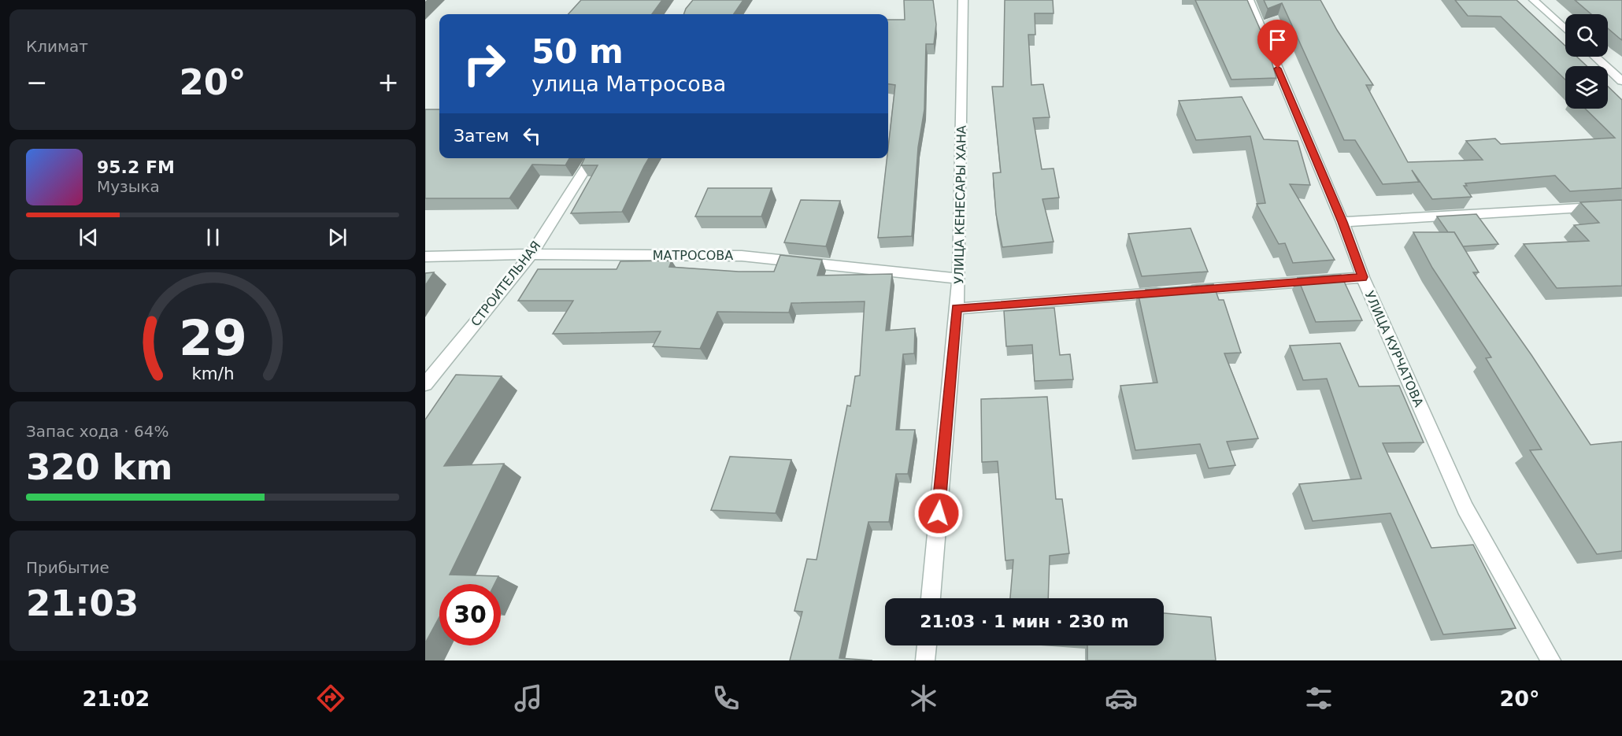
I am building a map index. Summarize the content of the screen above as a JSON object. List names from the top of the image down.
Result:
{
  "streets": {
    "street": [
      "УЛИЦА КЕНЕСАРЫ ХАНА",
      "МАТРОСОВА",
      "СТРОИТЕЛЬНАЯ",
      "УЛИЦА КУРЧАТОВА"
    ]
  },
  "crossings": [
    ["УЛИЦА КЕНЕСАРЫ ХАНА", "МАТРОСОВА"],
    ["МАТРОСОВА", "СТРОИТЕЛЬНАЯ"]
  ],
  "page": {
    "tile": [
      "Климат",
      ["Запас хода · 64%", "320 km"],
      ["Прибытие", "21:03"]
    ],
    "turn": ["50 m", "улица Матросова"],
    "heat": ["−", "20°", "+"],
    "then": "Затем",
    "song": ["95.2 FM", "Музыка"],
    "limit": "30",
    "trip": "21:03 · 1 мин · 230 m",
    "tabs": ["21:02", "20°"],
    "gauge": ["29", "km/h"]
  }
}
